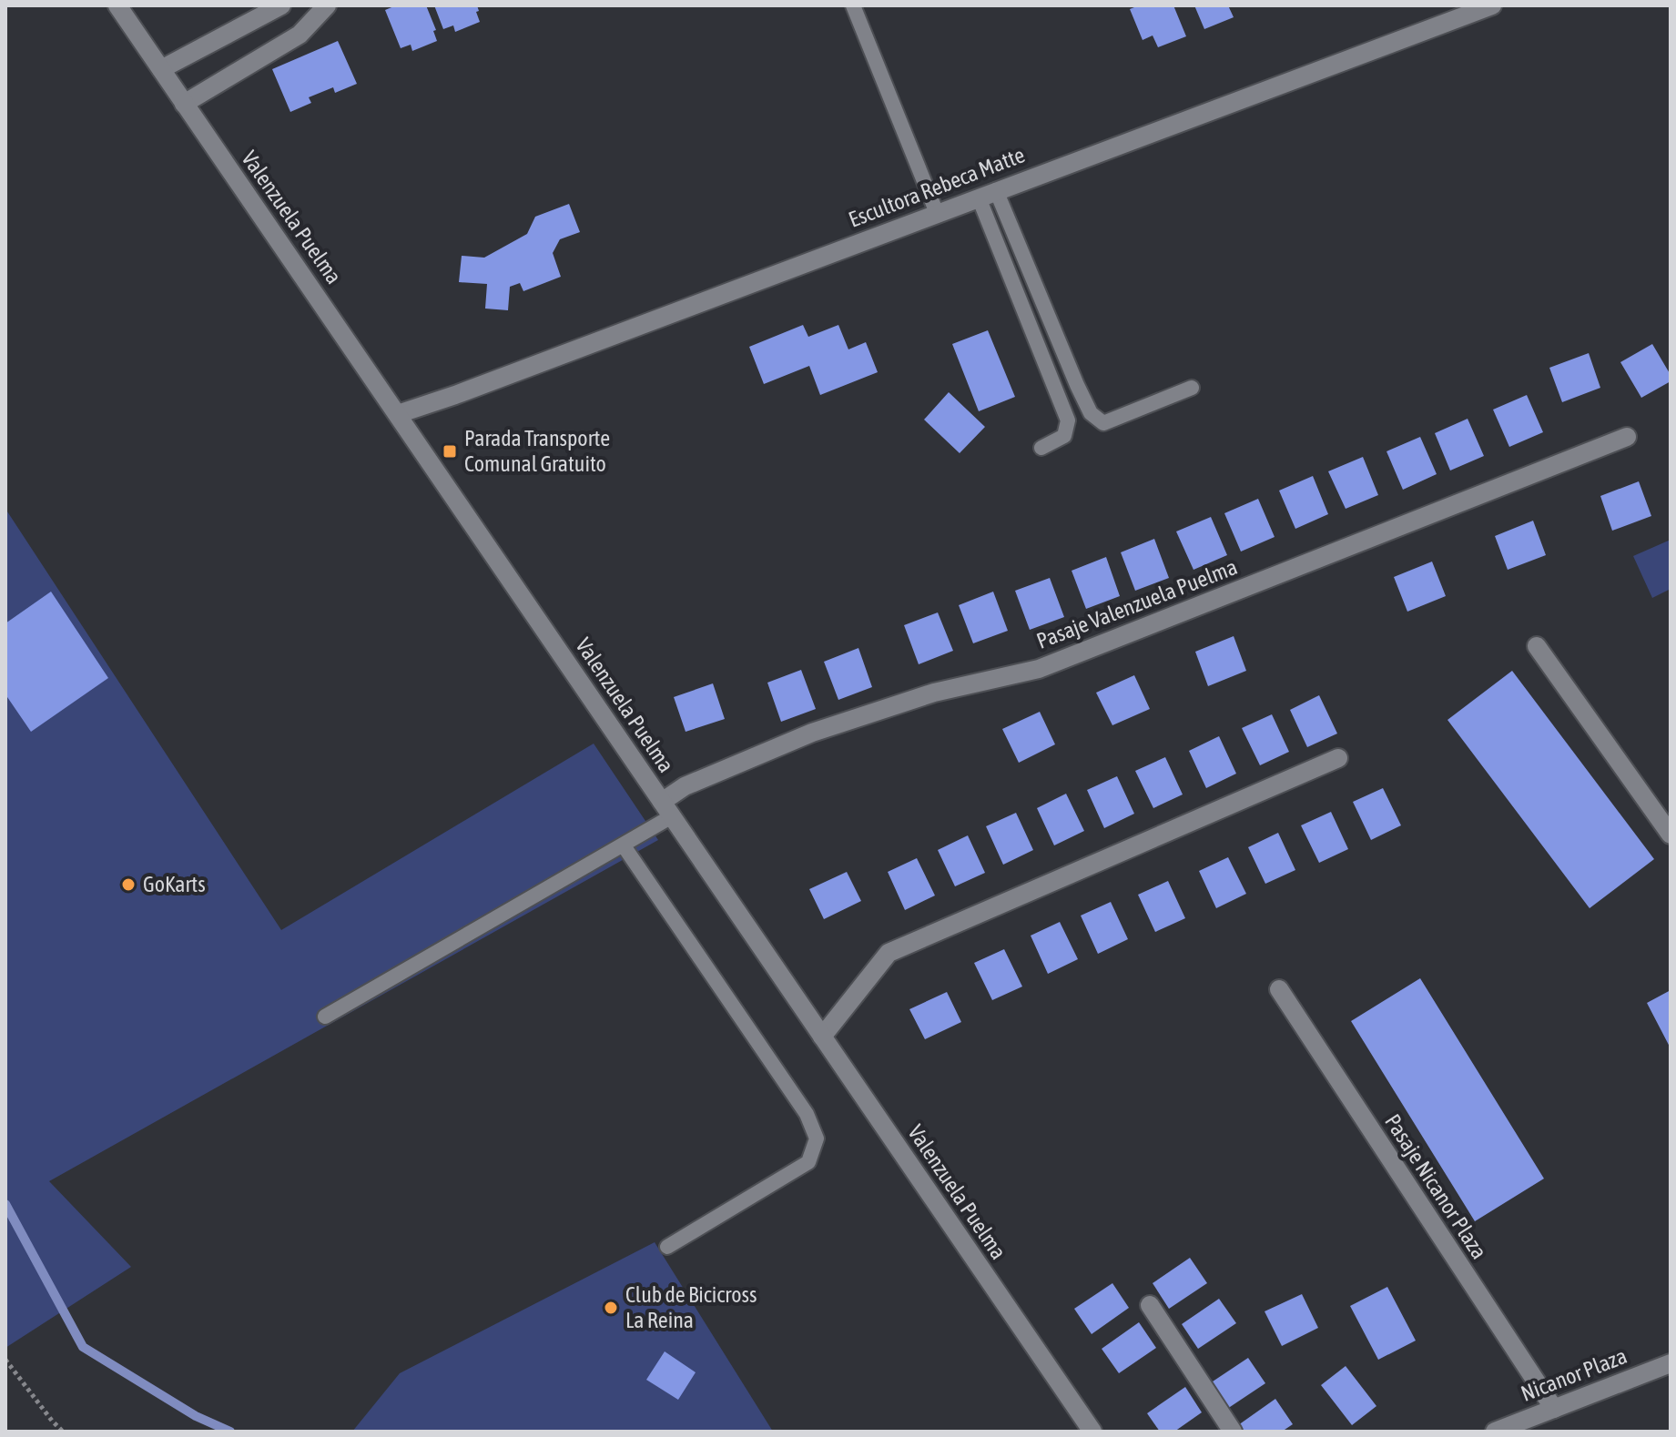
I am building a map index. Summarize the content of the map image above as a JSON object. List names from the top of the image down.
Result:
{
  "streets": {
    "street": [
      "Escultora Rebeca Matte",
      "Valenzuela Puelma",
      "Pasaje Valenzuela Puelma",
      "Pasaje Nicanor Plaza",
      "Nicanor Plaza"
    ]
  },
  "crossings": [
    ["Escultora Rebeca Matte", "Valenzuela Puelma"],
    ["Valenzuela Puelma", "Pasaje Valenzuela Puelma"],
    ["Pasaje Nicanor Plaza", "Nicanor Plaza"]
  ],
  "places": {
    "transit": ["Parada Transporte Comunal Gratuito"],
    "other": ["GoKarts", "Club de Bicicross La Reina"]
  }
}
